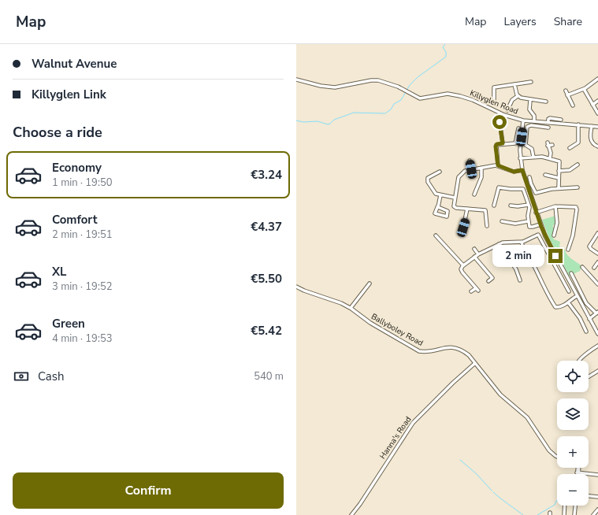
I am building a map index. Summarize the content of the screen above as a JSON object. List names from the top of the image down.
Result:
{
  "streets": {
    "street": ["Killyglen Road", "Ballyboley Road", "Hanna's Road"]
  },
  "crossings": [
    ["Ballyboley Road", "Hanna's Road"]
  ],
  "page": {
    "header": "Map",
    "nav": ["Map", "Layers", "Share"],
    "banner": ["Walnut Avenue", "Killyglen Link"],
    "heading": "Choose a ride",
    "list": [
      {
        "name": "Economy",
        "note": "1 min · 19:50",
        "value": "€3.24"
      },
      {
        "name": "Comfort",
        "note": "2 min · 19:51",
        "value": "€4.37"
      },
      {
        "name": "XL",
        "note": "3 min · 19:52",
        "value": "€5.50"
      },
      {
        "name": "Green",
        "note": "4 min · 19:53",
        "value": "€5.42"
      }
    ],
    "bubble": "2 min",
    "pay": ["Cash", "540 m"],
    "map_buttons": ["+", "−"],
    "buttons": "Confirm"
  }
}
